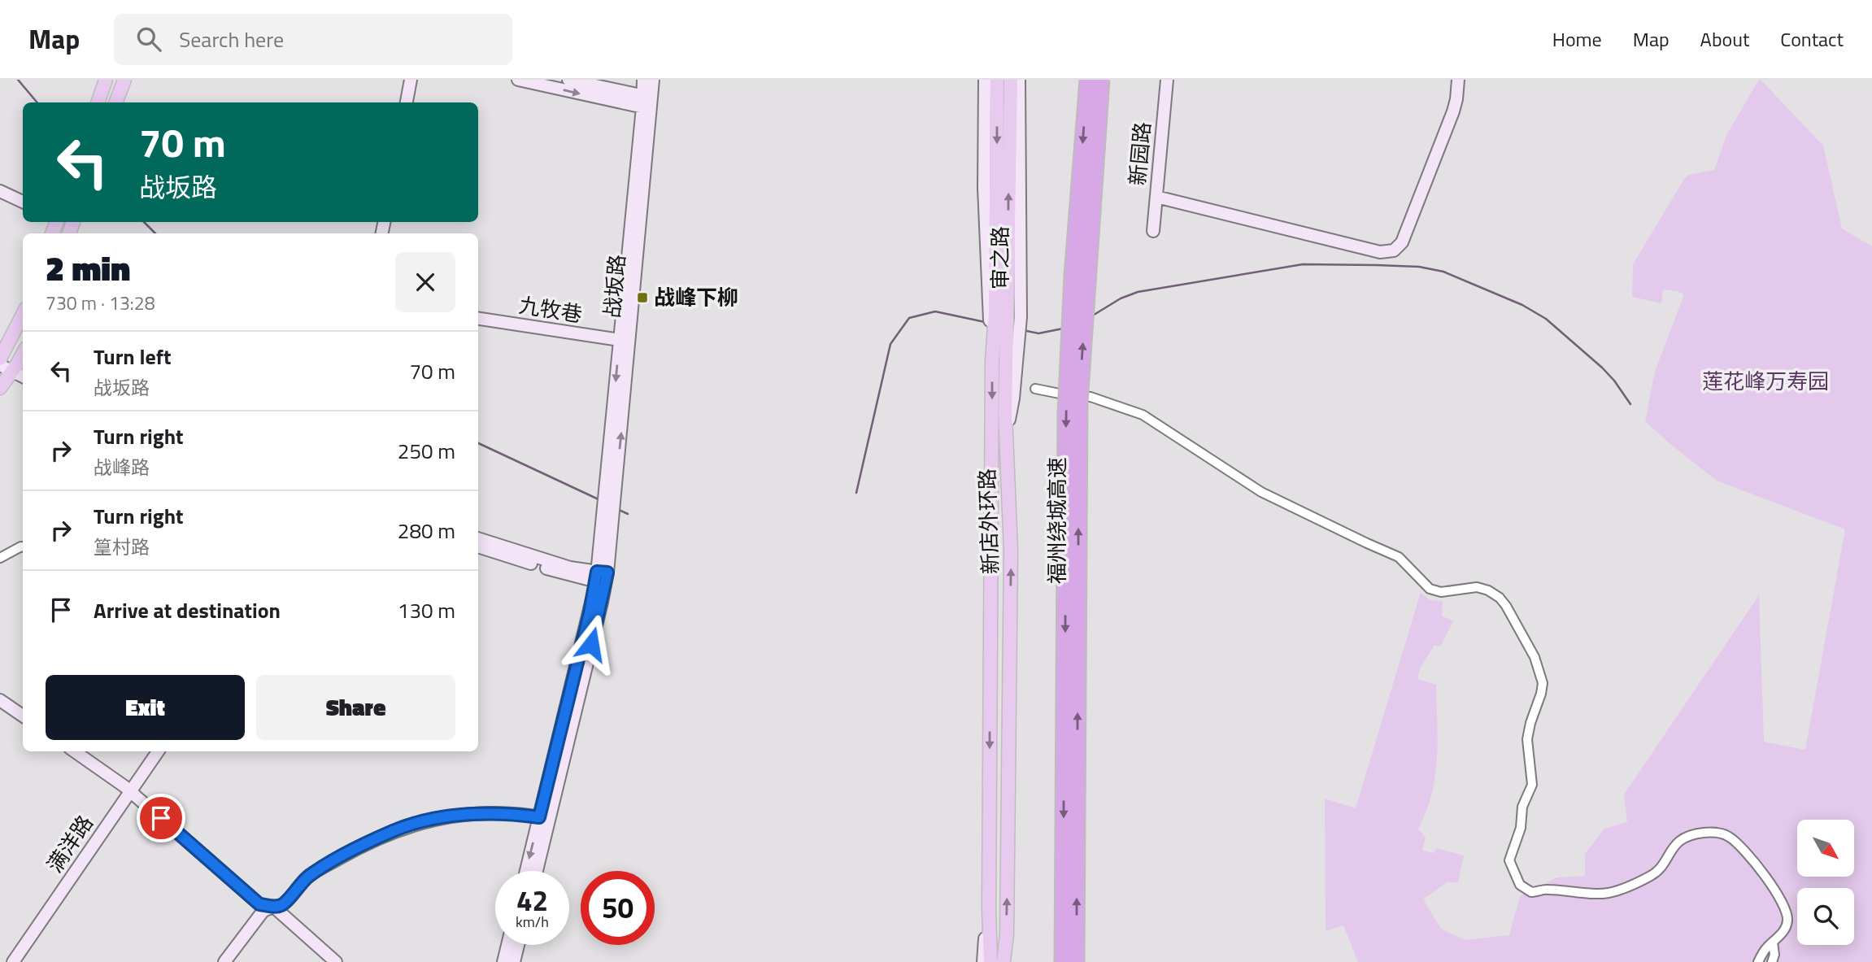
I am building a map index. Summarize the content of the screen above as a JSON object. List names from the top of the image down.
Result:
{
  "streets": {
    "highway": ["福州绕城高速"],
    "main road": [
      "新园路",
      "审之路",
      "战坂路",
      "九牧巷",
      "新店外环路",
      "满洋路"
    ]
  },
  "crossings": [
    ["审之路", "新店外环路"],
    ["战坂路", "九牧巷"]
  ],
  "parks": ["莲花峰万寿园"],
  "places": {
    "transit": ["战峰下柳"]
  },
  "north": "bottom right",
  "page": {
    "header": "Map",
    "search": "Search here",
    "nav": [
      "Home",
      "Map",
      "About",
      "Contact"
    ],
    "turn": ["70 m", "战坂路"],
    "heading": ["2 min", "730 m · 13:28"],
    "list": [
      {
        "name": "Turn left",
        "note": "战坂路",
        "value": "70 m"
      },
      {
        "name": "Turn right",
        "note": "战峰路",
        "value": "250 m"
      },
      {
        "name": "Turn right",
        "note": "篁村路",
        "value": "280 m"
      },
      {
        "name": "Arrive at destination",
        "value": "130 m"
      }
    ],
    "buttons": ["Exit", "Share"],
    "speed": "42 km/h",
    "limit": "50"
  }
}
